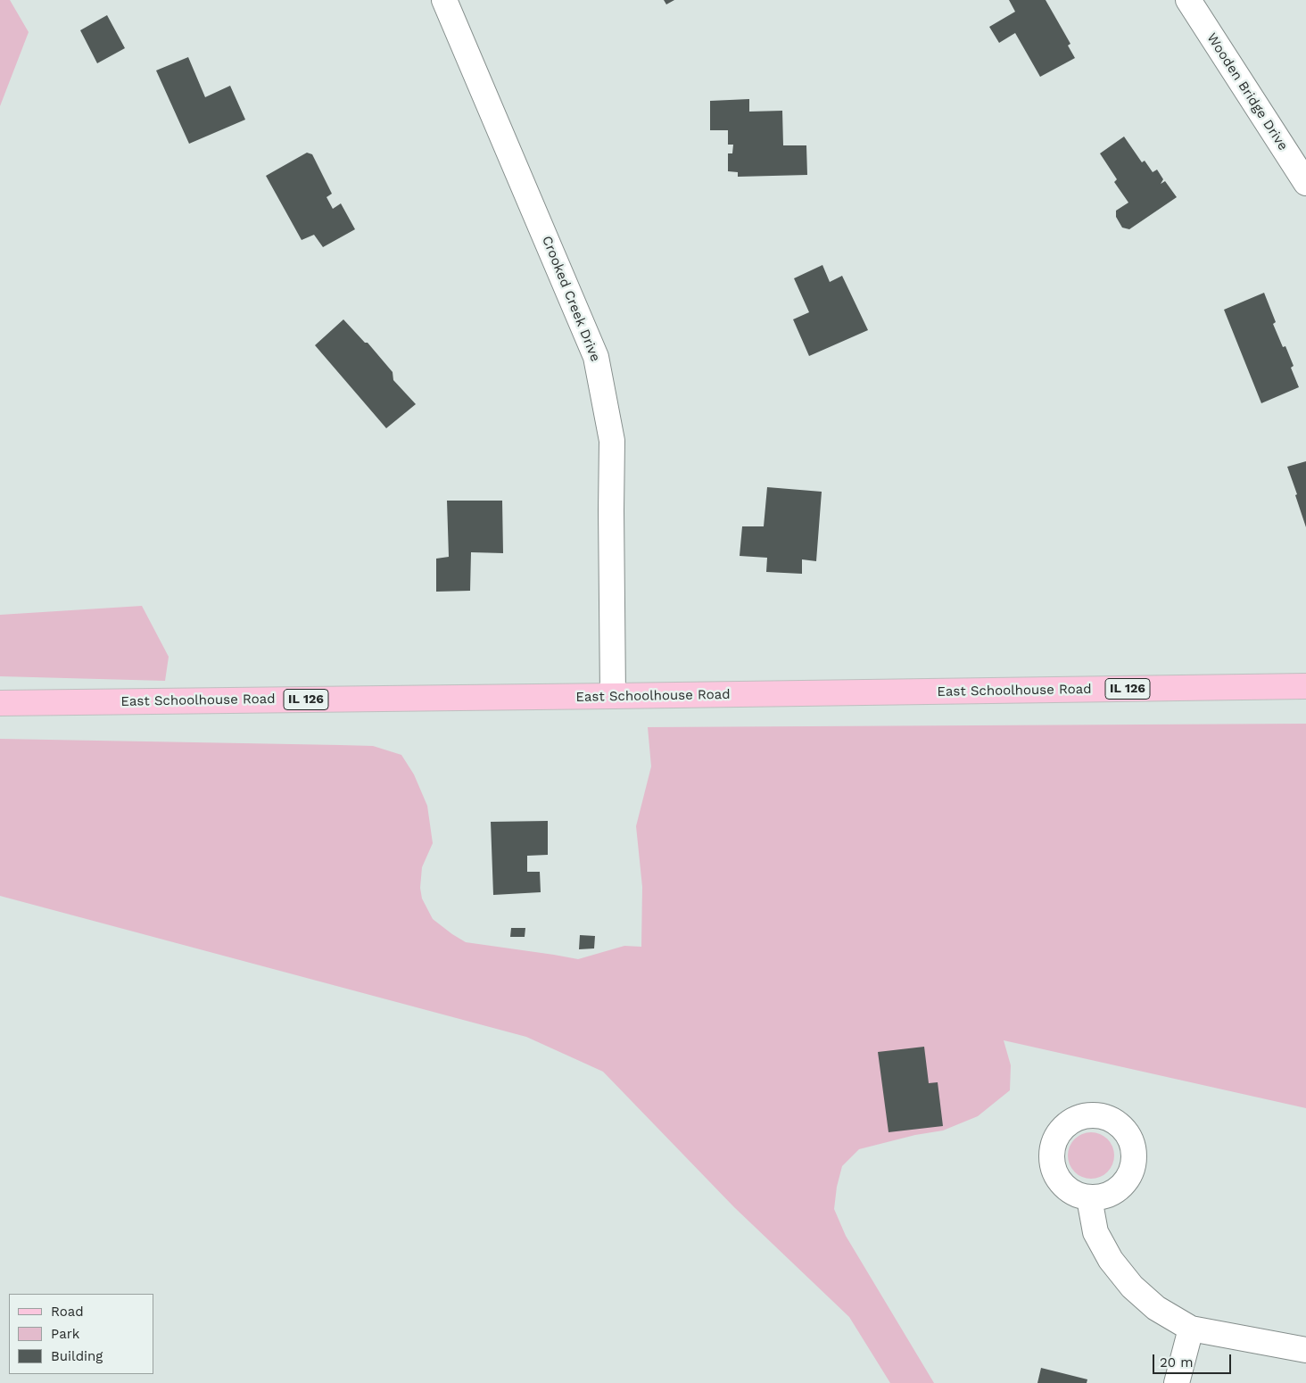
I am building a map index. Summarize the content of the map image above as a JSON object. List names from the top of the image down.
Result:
{
  "streets": {
    "main road": ["IL 126", "East Schoolhouse Road"],
    "street": ["Wooden Bridge Drive", "Crooked Creek Drive"]
  },
  "crossings": [
    ["Crooked Creek Drive", "East Schoolhouse Road"]
  ],
  "legend": ["Road", "Park", "Building"],
  "scale_bar": "20 m"
}
